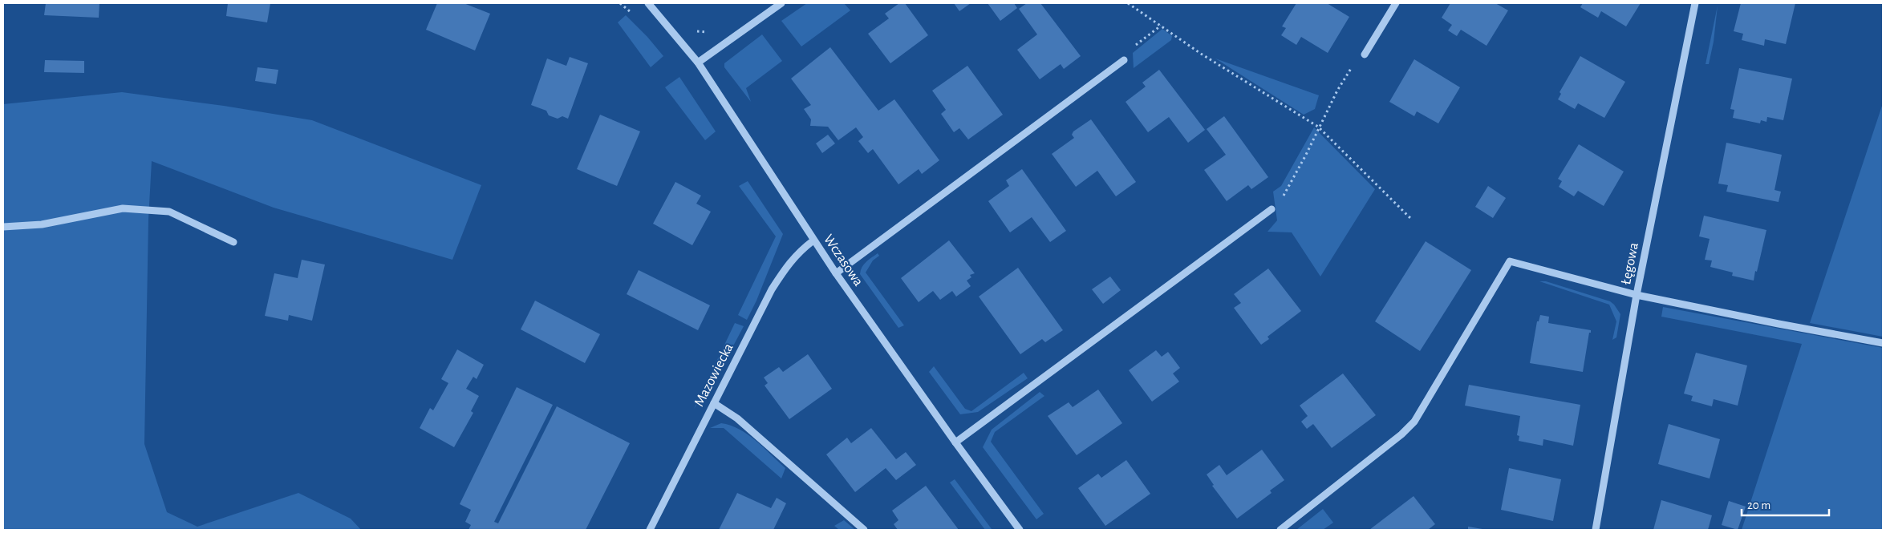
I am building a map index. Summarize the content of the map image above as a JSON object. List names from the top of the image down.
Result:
{
  "streets": {
    "street": ["Wczasowa", "Łęgowa", "Mazowiecka"]
  },
  "crossings": [
    ["Wczasowa", "Mazowiecka"]
  ],
  "scale_bar": "20 m"
}
